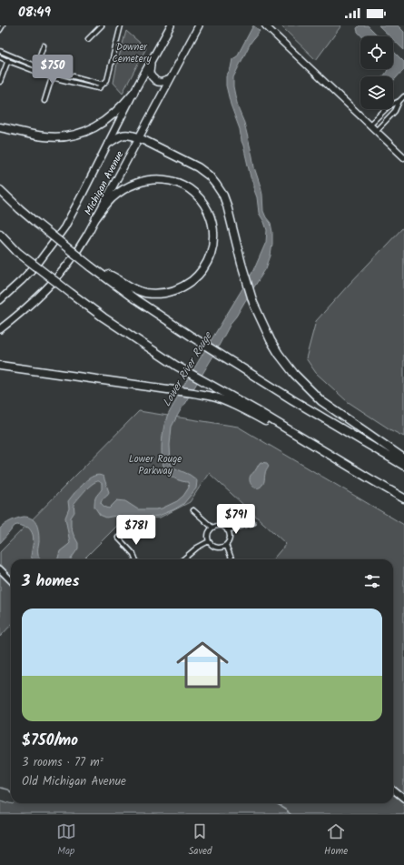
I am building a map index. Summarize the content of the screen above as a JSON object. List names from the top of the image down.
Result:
{
  "streets": {
    "main road": ["Michigan Avenue"]
  },
  "water": ["Lower River Rouge"],
  "parks": ["Downer Cemetery", "Lower Rouge Parkway"],
  "page": {
    "status": "08:49",
    "price": ["$750", "$791", "$781"],
    "heading": "3 homes",
    "list": [
      {
        "name": "$750/mo",
        "note": "3 rooms · 77 m² · Old Michigan Avenue"
      }
    ],
    "tabs": ["Map", "Saved", "Home"]
  }
}
